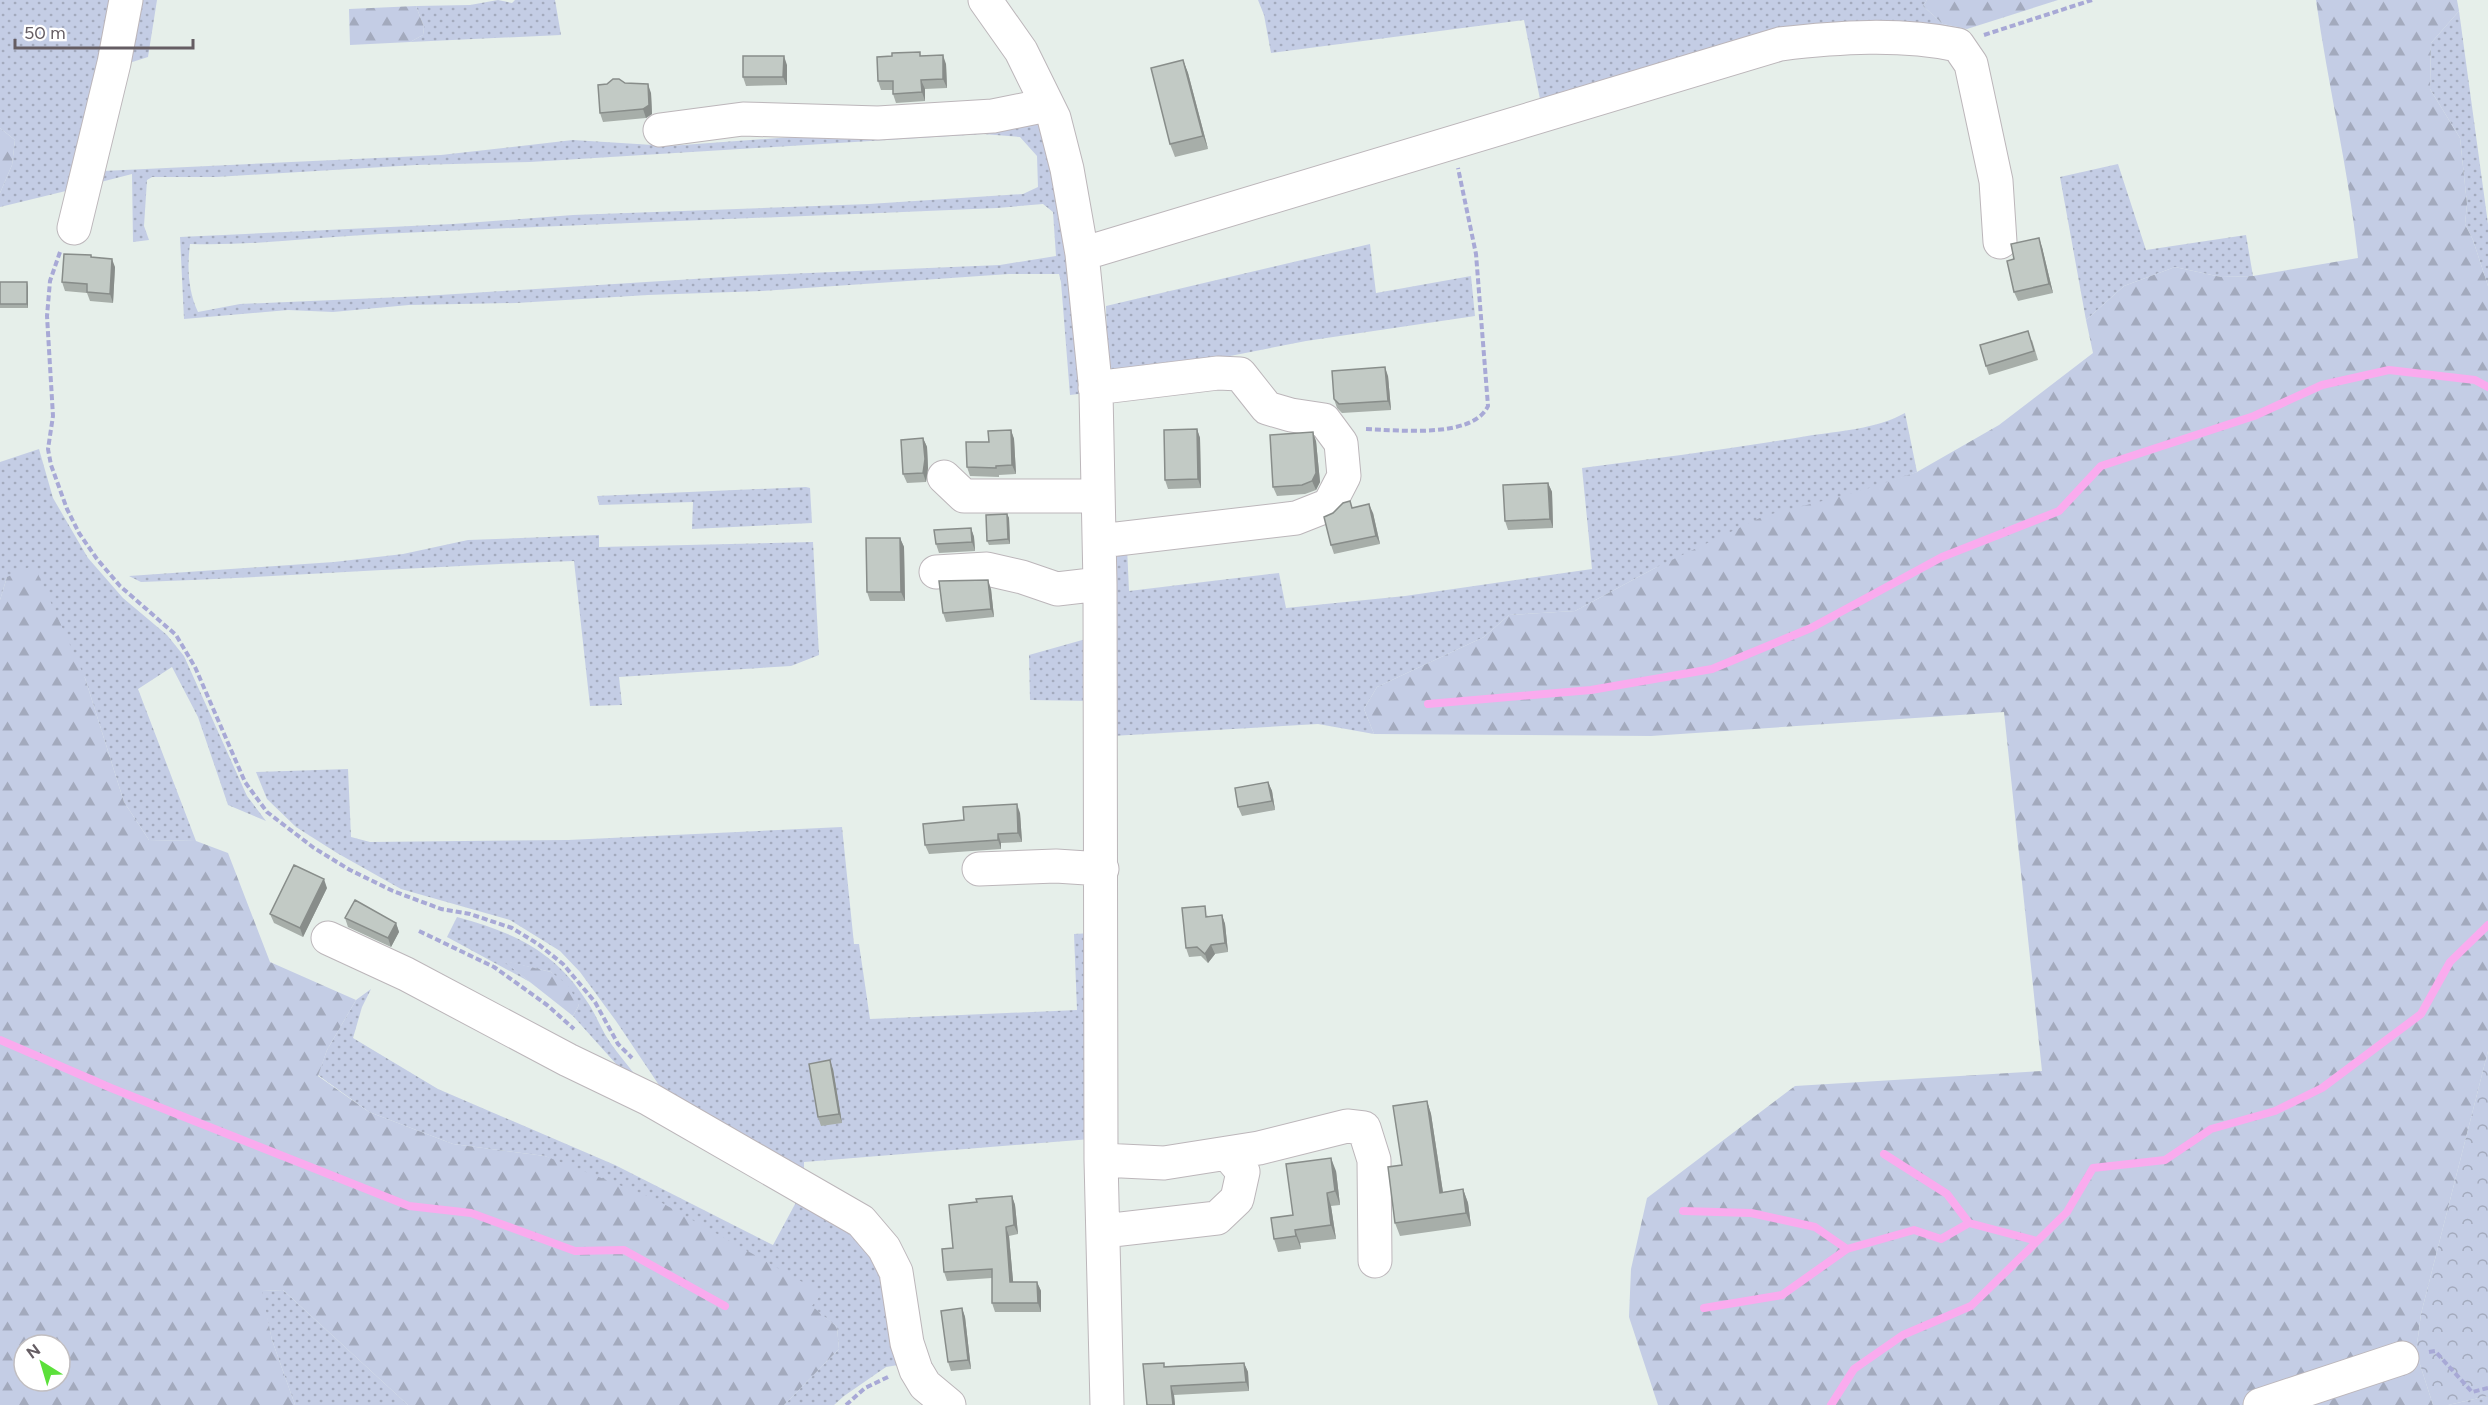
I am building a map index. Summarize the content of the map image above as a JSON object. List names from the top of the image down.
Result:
{
  "scale_bar": "50 m",
  "north": "top left"
}
